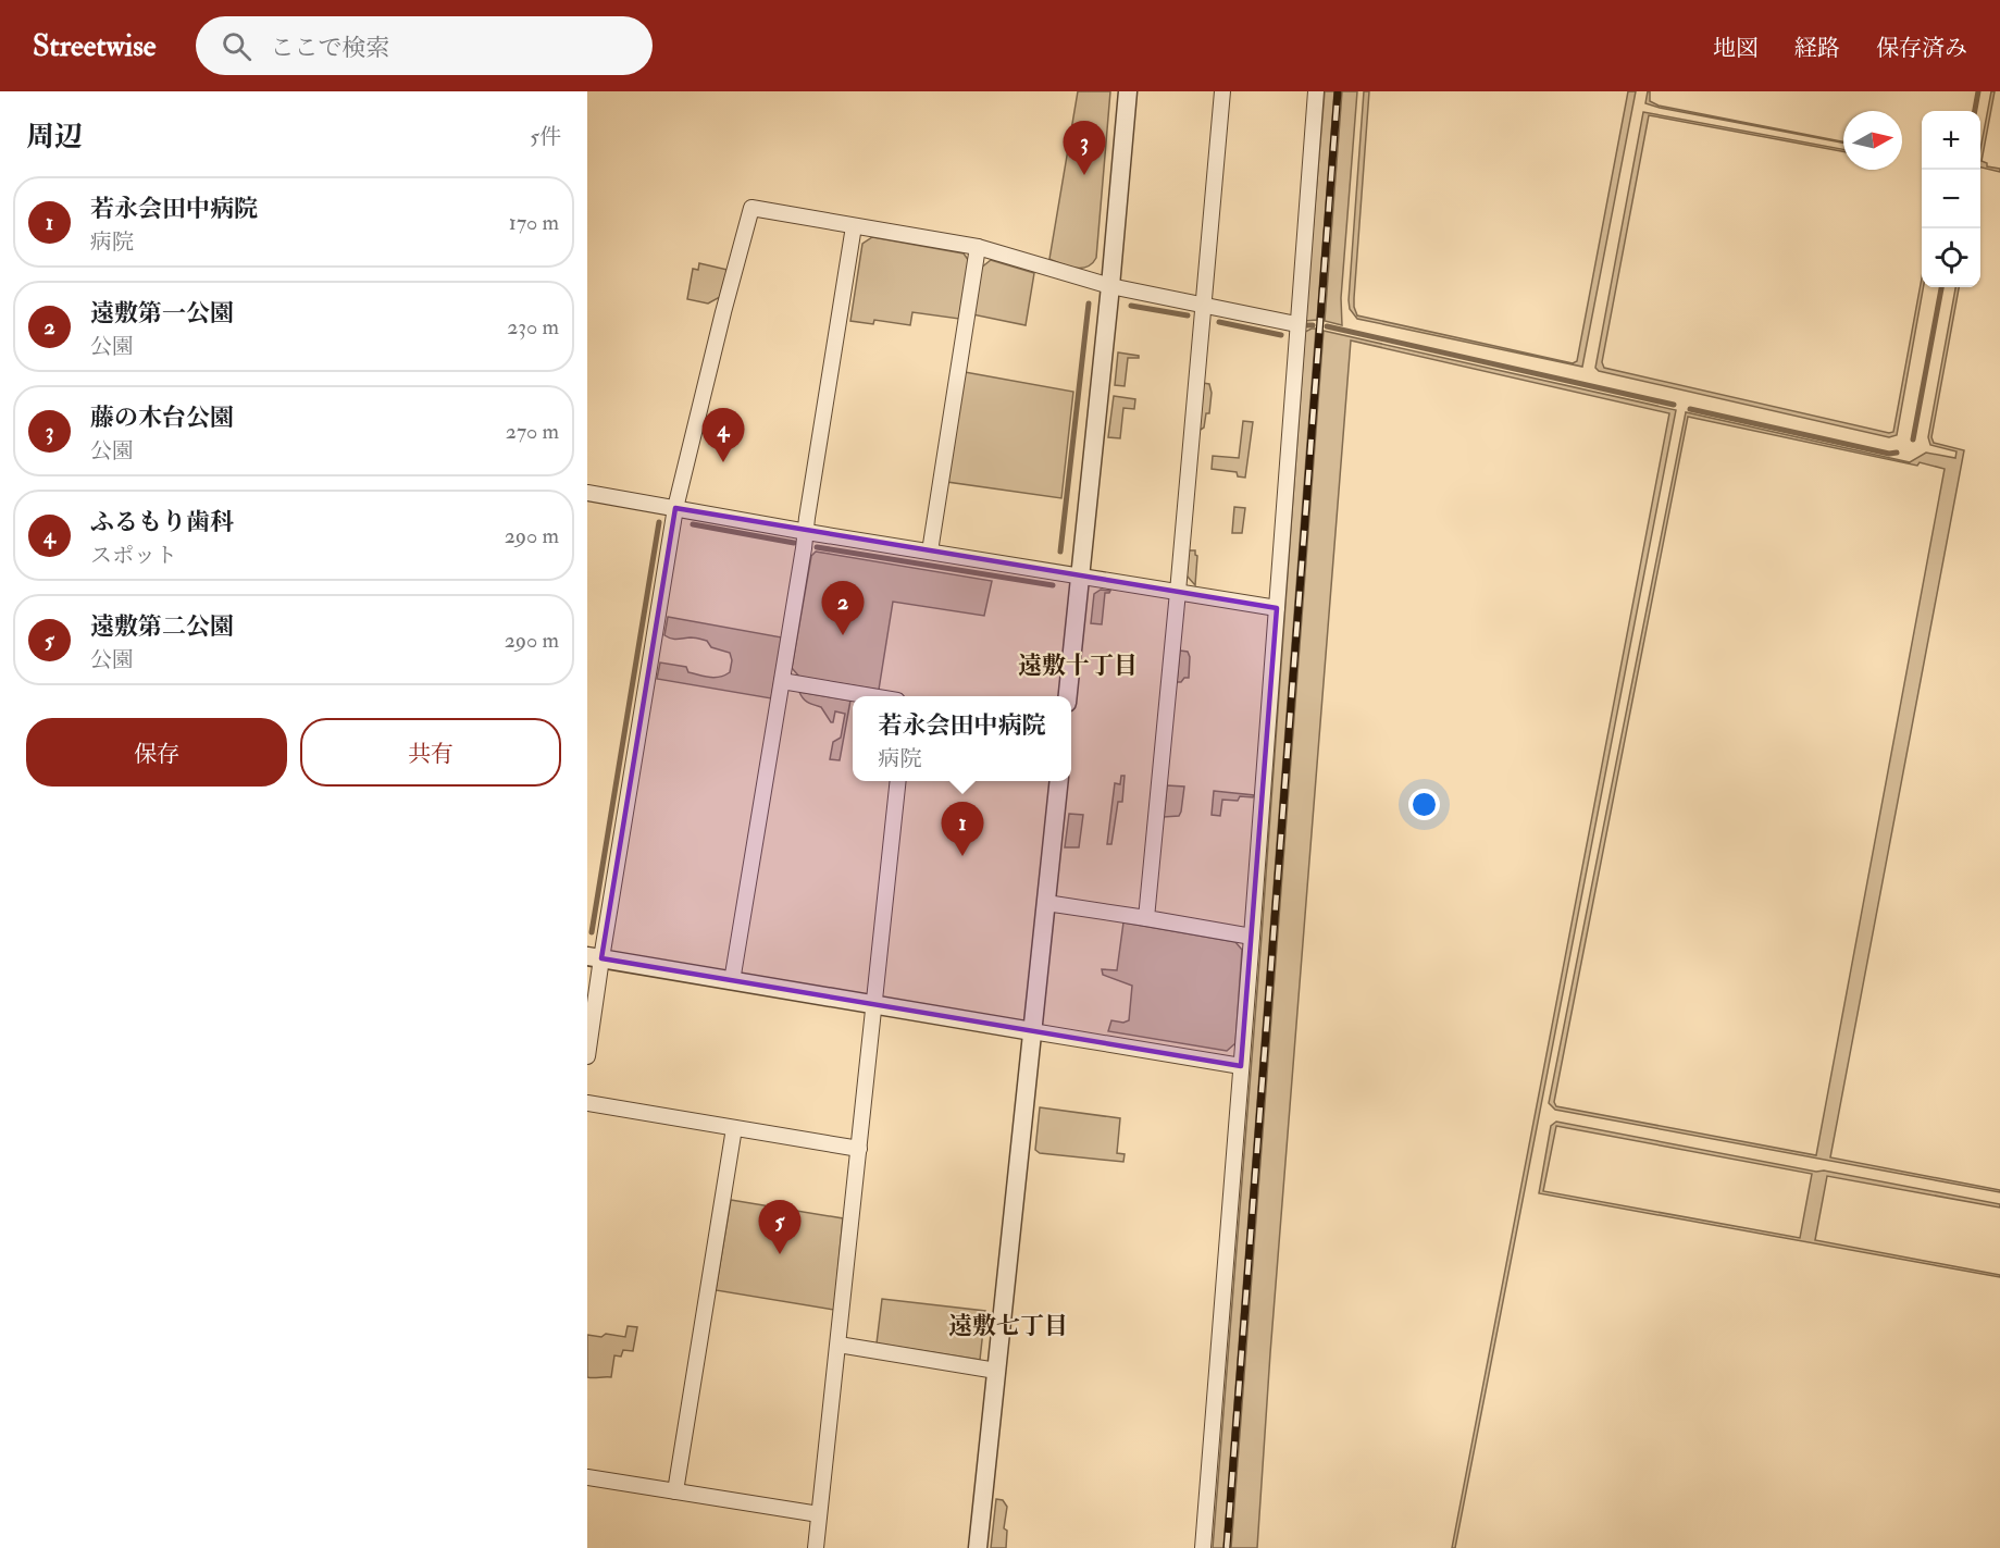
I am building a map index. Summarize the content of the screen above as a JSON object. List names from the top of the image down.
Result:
{
  "districts": ["遠敷十丁目", "遠敷七丁目"],
  "north": "right",
  "page": {
    "header": "Streetwise",
    "search": "ここで検索",
    "nav": ["地図", "経路", "保存済み"],
    "heading": ["周辺", "5件"],
    "map_buttons": ["+", "−"],
    "pins": [
      "3",
      "4",
      "2",
      "1",
      "5"
    ],
    "list": [
      {
        "mark": "1",
        "name": "若永会田中病院",
        "note": "病院",
        "value": "170 m"
      },
      {
        "mark": "2",
        "name": "遠敷第一公園",
        "note": "公園",
        "value": "230 m"
      },
      {
        "mark": "3",
        "name": "藤の木台公園",
        "note": "公園",
        "value": "270 m"
      },
      {
        "mark": "4",
        "name": "ふるもり歯科",
        "note": "スポット",
        "value": "290 m"
      },
      {
        "mark": "5",
        "name": "遠敷第二公園",
        "note": "公園",
        "value": "290 m"
      }
    ],
    "popup": ["若永会田中病院", "病院"],
    "buttons": ["保存", "共有"]
  }
}
